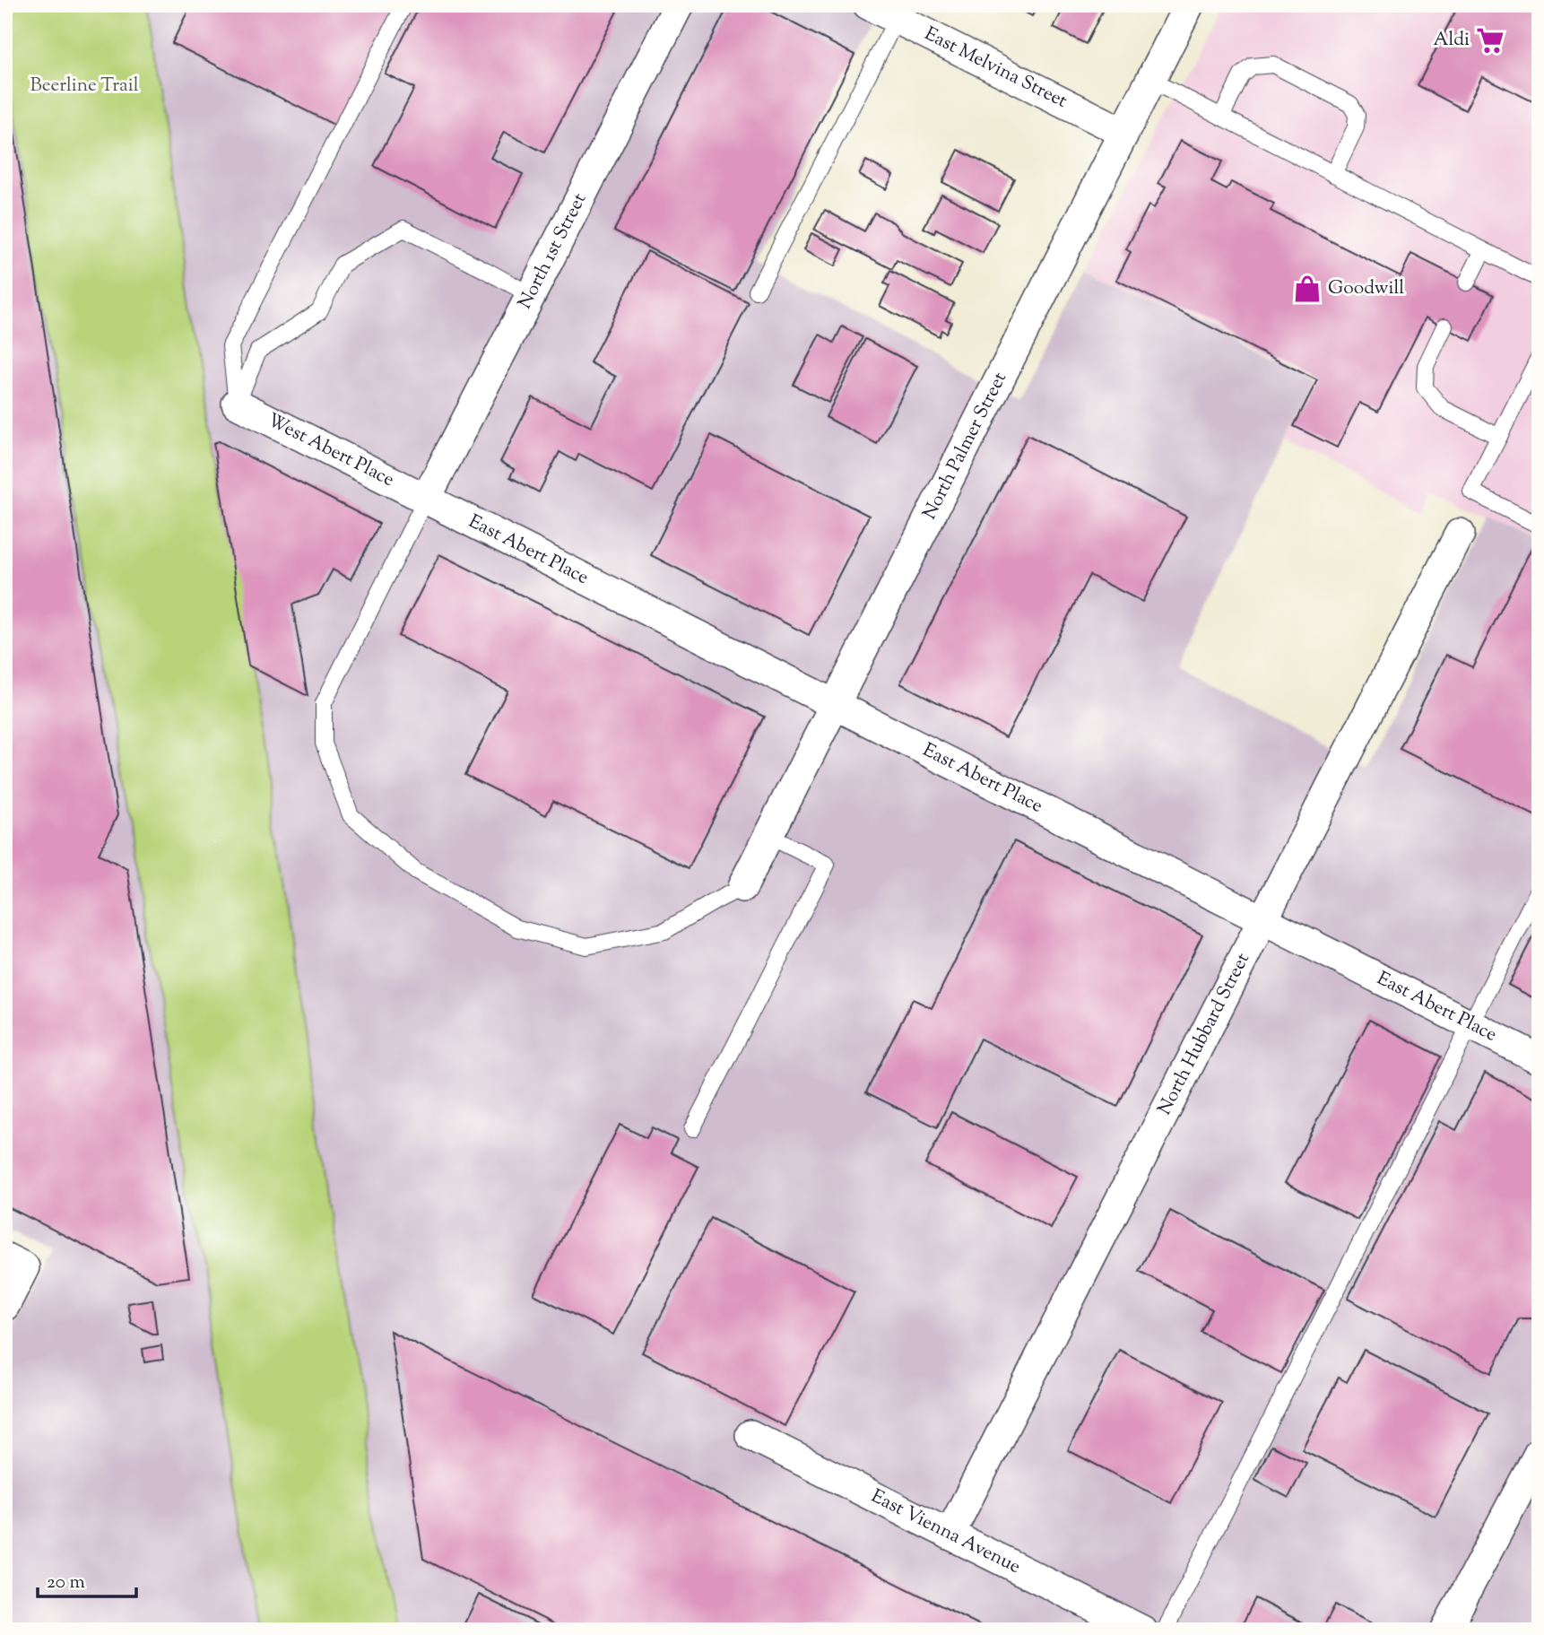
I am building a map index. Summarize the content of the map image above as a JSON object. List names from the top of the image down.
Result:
{
  "streets": {
    "street": [
      "East Melvina Street",
      "North 1st Street",
      "North Palmer Street",
      "West Abert Place",
      "East Abert Place",
      "North Hubbard Street",
      "East Vienna Avenue"
    ]
  },
  "crossings": [
    ["East Melvina Street", "North Palmer Street"],
    ["North 1st Street", "West Abert Place"],
    ["North 1st Street", "East Abert Place"],
    ["North Palmer Street", "East Abert Place"],
    ["West Abert Place", "East Abert Place"],
    ["East Abert Place", "North Hubbard Street"],
    ["North Hubbard Street", "East Vienna Avenue"]
  ],
  "parks": ["Beerline Trail"],
  "places": {
    "supermarket": ["Aldi"],
    "shop": ["Goodwill"]
  },
  "scale_bar": "20 m"
}
